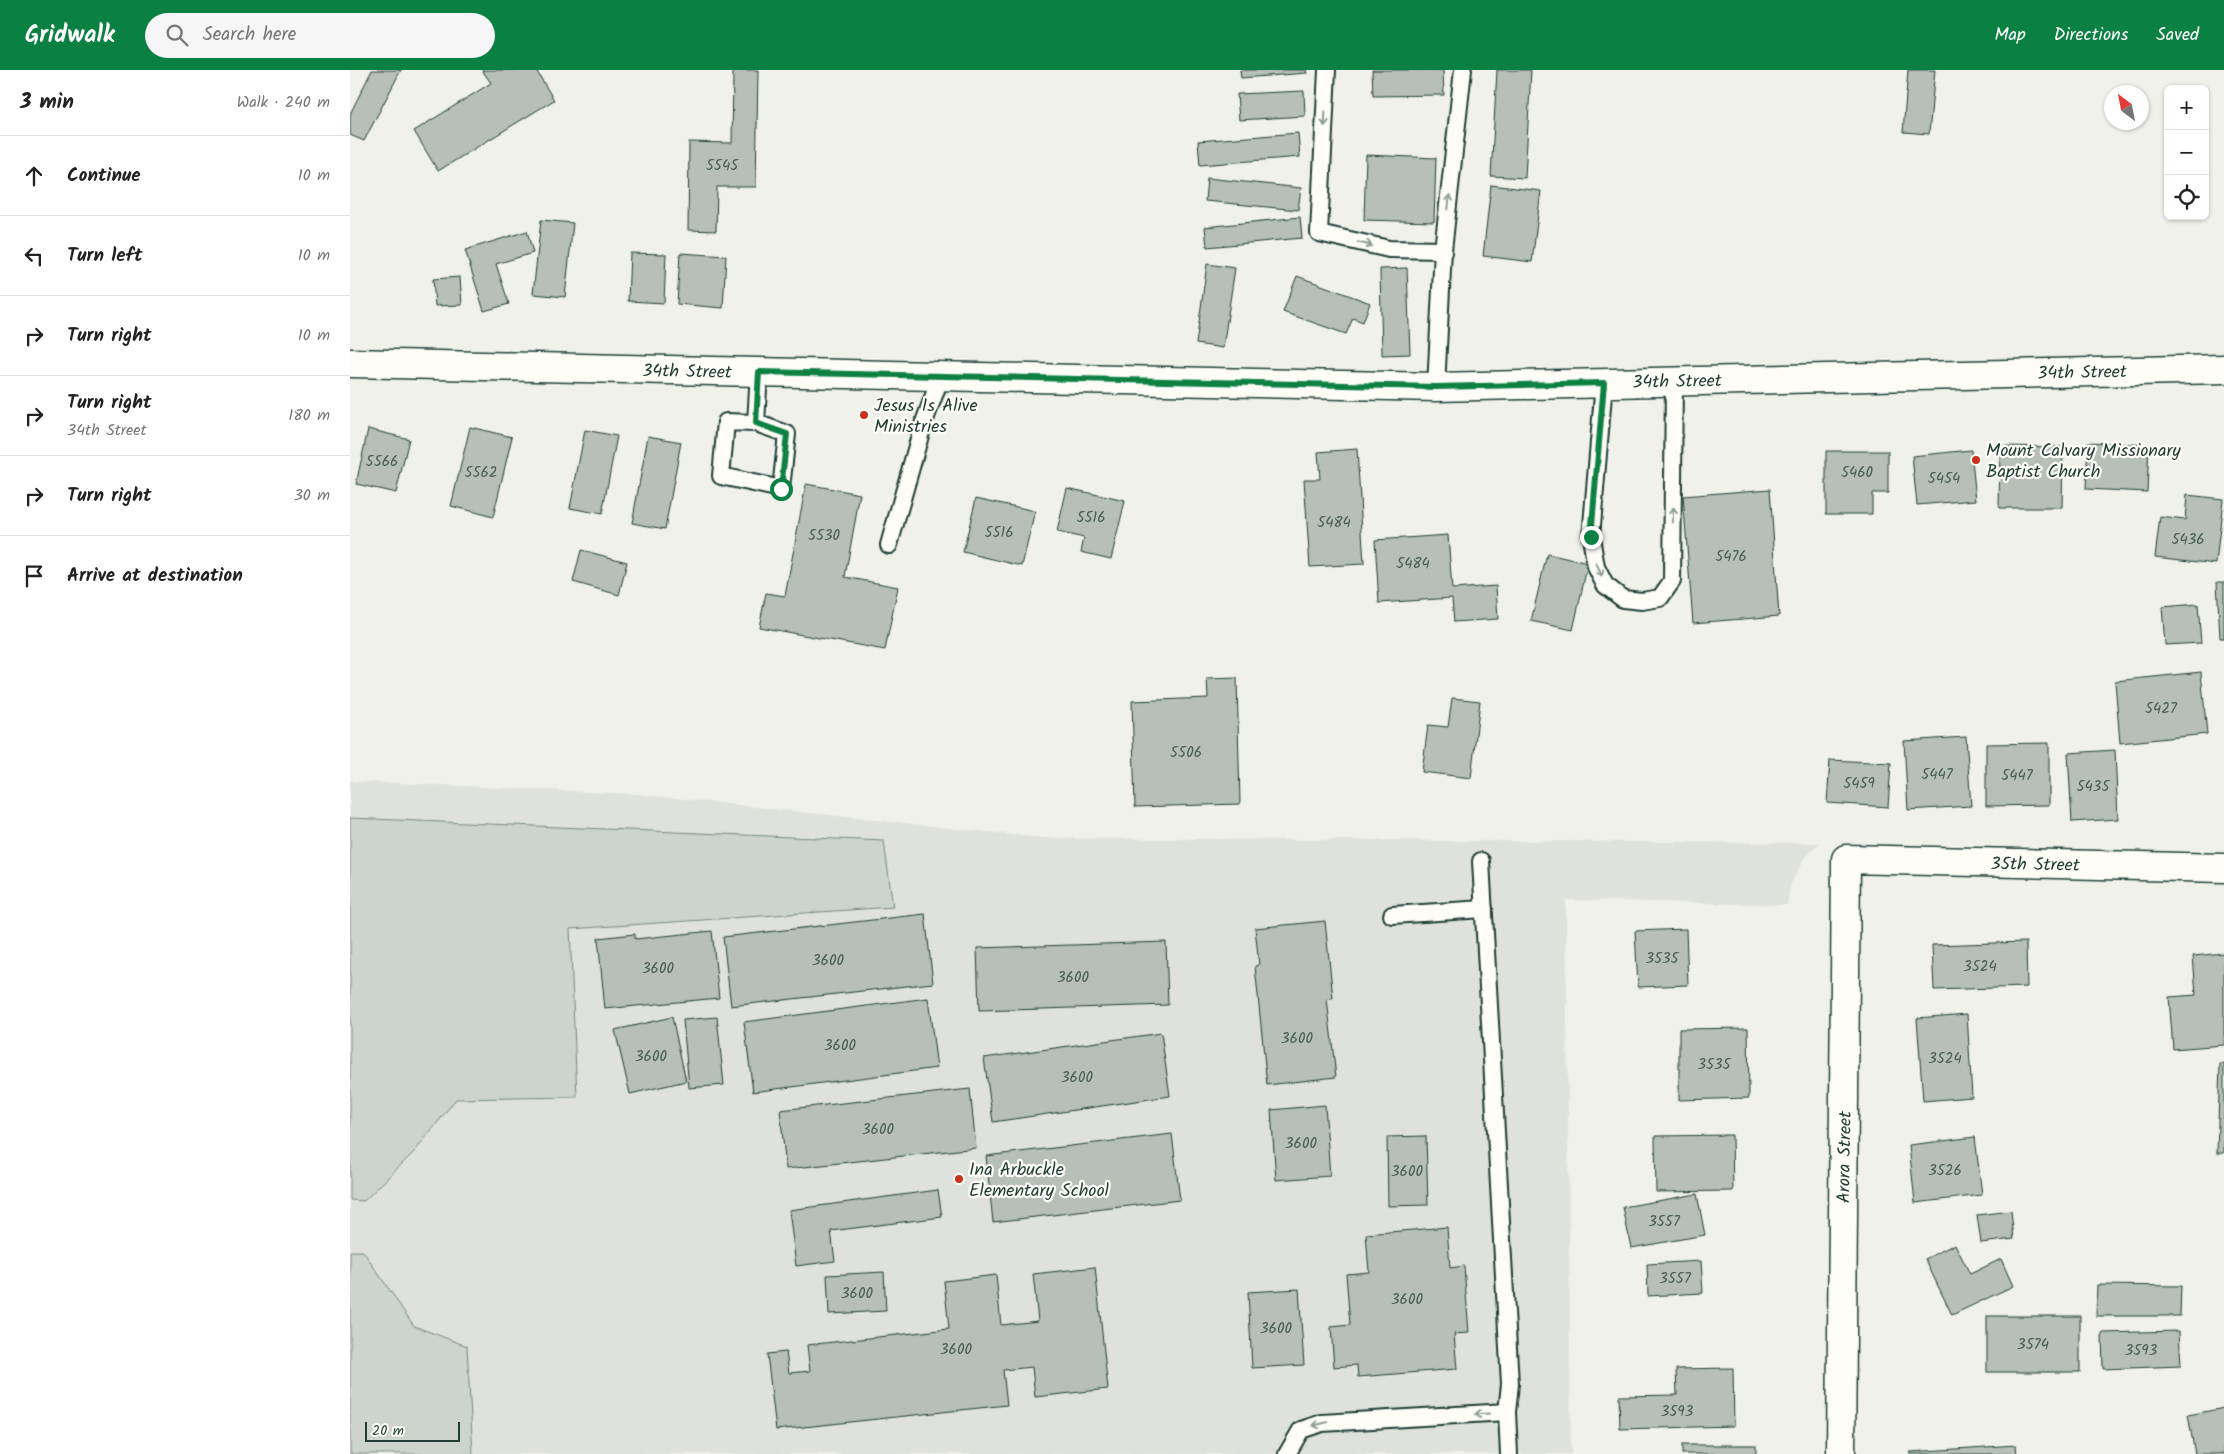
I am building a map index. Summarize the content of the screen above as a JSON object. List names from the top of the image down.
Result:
{
  "streets": {
    "street": ["34th Street", "35th Street", "Arora Street"]
  },
  "crossings": [
    ["35th Street", "Arora Street"]
  ],
  "places": ["Jesus Is Alive Ministries", "Mount Calvary Missionary Baptist Church", "Ina Arbuckle Elementary School"],
  "house_numbers": [
    "5545",
    "5566",
    "5562",
    "5460",
    "5454",
    "5516",
    "5484",
    "5516",
    "5530",
    "5436",
    "5476",
    "5484",
    "5427",
    "5506",
    "5447",
    "5447",
    "5459",
    "5435",
    "3535",
    "3600",
    "3524",
    "3600",
    "3600",
    "3600",
    "3600",
    "3600",
    "3524",
    "3535",
    "3600",
    "3600",
    "3600",
    "3526",
    "3600",
    "3557",
    "3557",
    "3600",
    "3600",
    "3600",
    "3574",
    "3600",
    "3593",
    "3593"
  ],
  "scale_bar": "20 m",
  "north": "top left",
  "page": {
    "header": "Gridwalk",
    "search": "Search here",
    "nav": ["Map", "Directions", "Saved"],
    "heading": ["3 min", "Walk · 240 m"],
    "map_buttons": ["+", "−"],
    "list": [
      ["Continue", "10 m"],
      ["Turn left", "10 m"],
      ["Turn right", "10 m"],
      ["Turn right", "34th Street", "180 m"],
      ["Turn right", "30 m"],
      "Arrive at destination"
    ],
    "scale": "20 m"
  }
}
